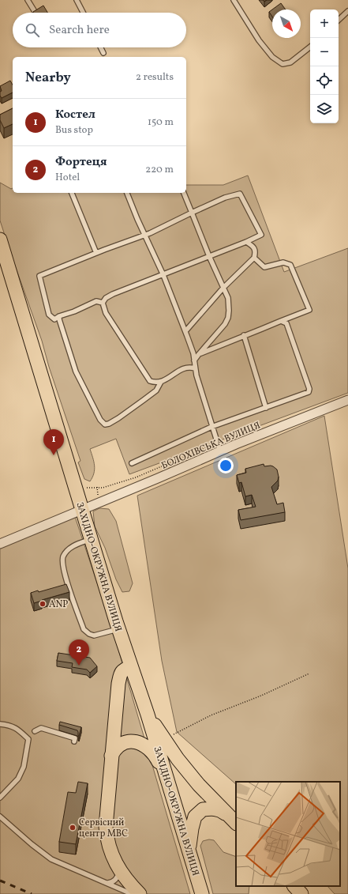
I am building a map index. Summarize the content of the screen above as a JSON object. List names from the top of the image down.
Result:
{
  "streets": {
    "main road": ["ЗАХІДНО-ОКРУЖНА ВУЛИЦЯ"],
    "street": ["БОЛОХІВСЬКА ВУЛИЦЯ"]
  },
  "crossings": [
    ["БОЛОХІВСЬКА ВУЛИЦЯ", "ЗАХІДНО-ОКРУЖНА ВУЛИЦЯ"]
  ],
  "places": ["ANP", "Сервісний центр МВС"],
  "north": "bottom right",
  "page": {
    "map_buttons": ["+", "−"],
    "search": "Search here",
    "heading": ["Nearby", "2 results"],
    "list": [
      {
        "mark": "1",
        "name": "Костел",
        "note": "Bus stop",
        "value": "150 m"
      },
      {
        "mark": "2",
        "name": "Фортеця",
        "note": "Hotel",
        "value": "220 m"
      }
    ],
    "pins": ["1", "2"]
  }
}
